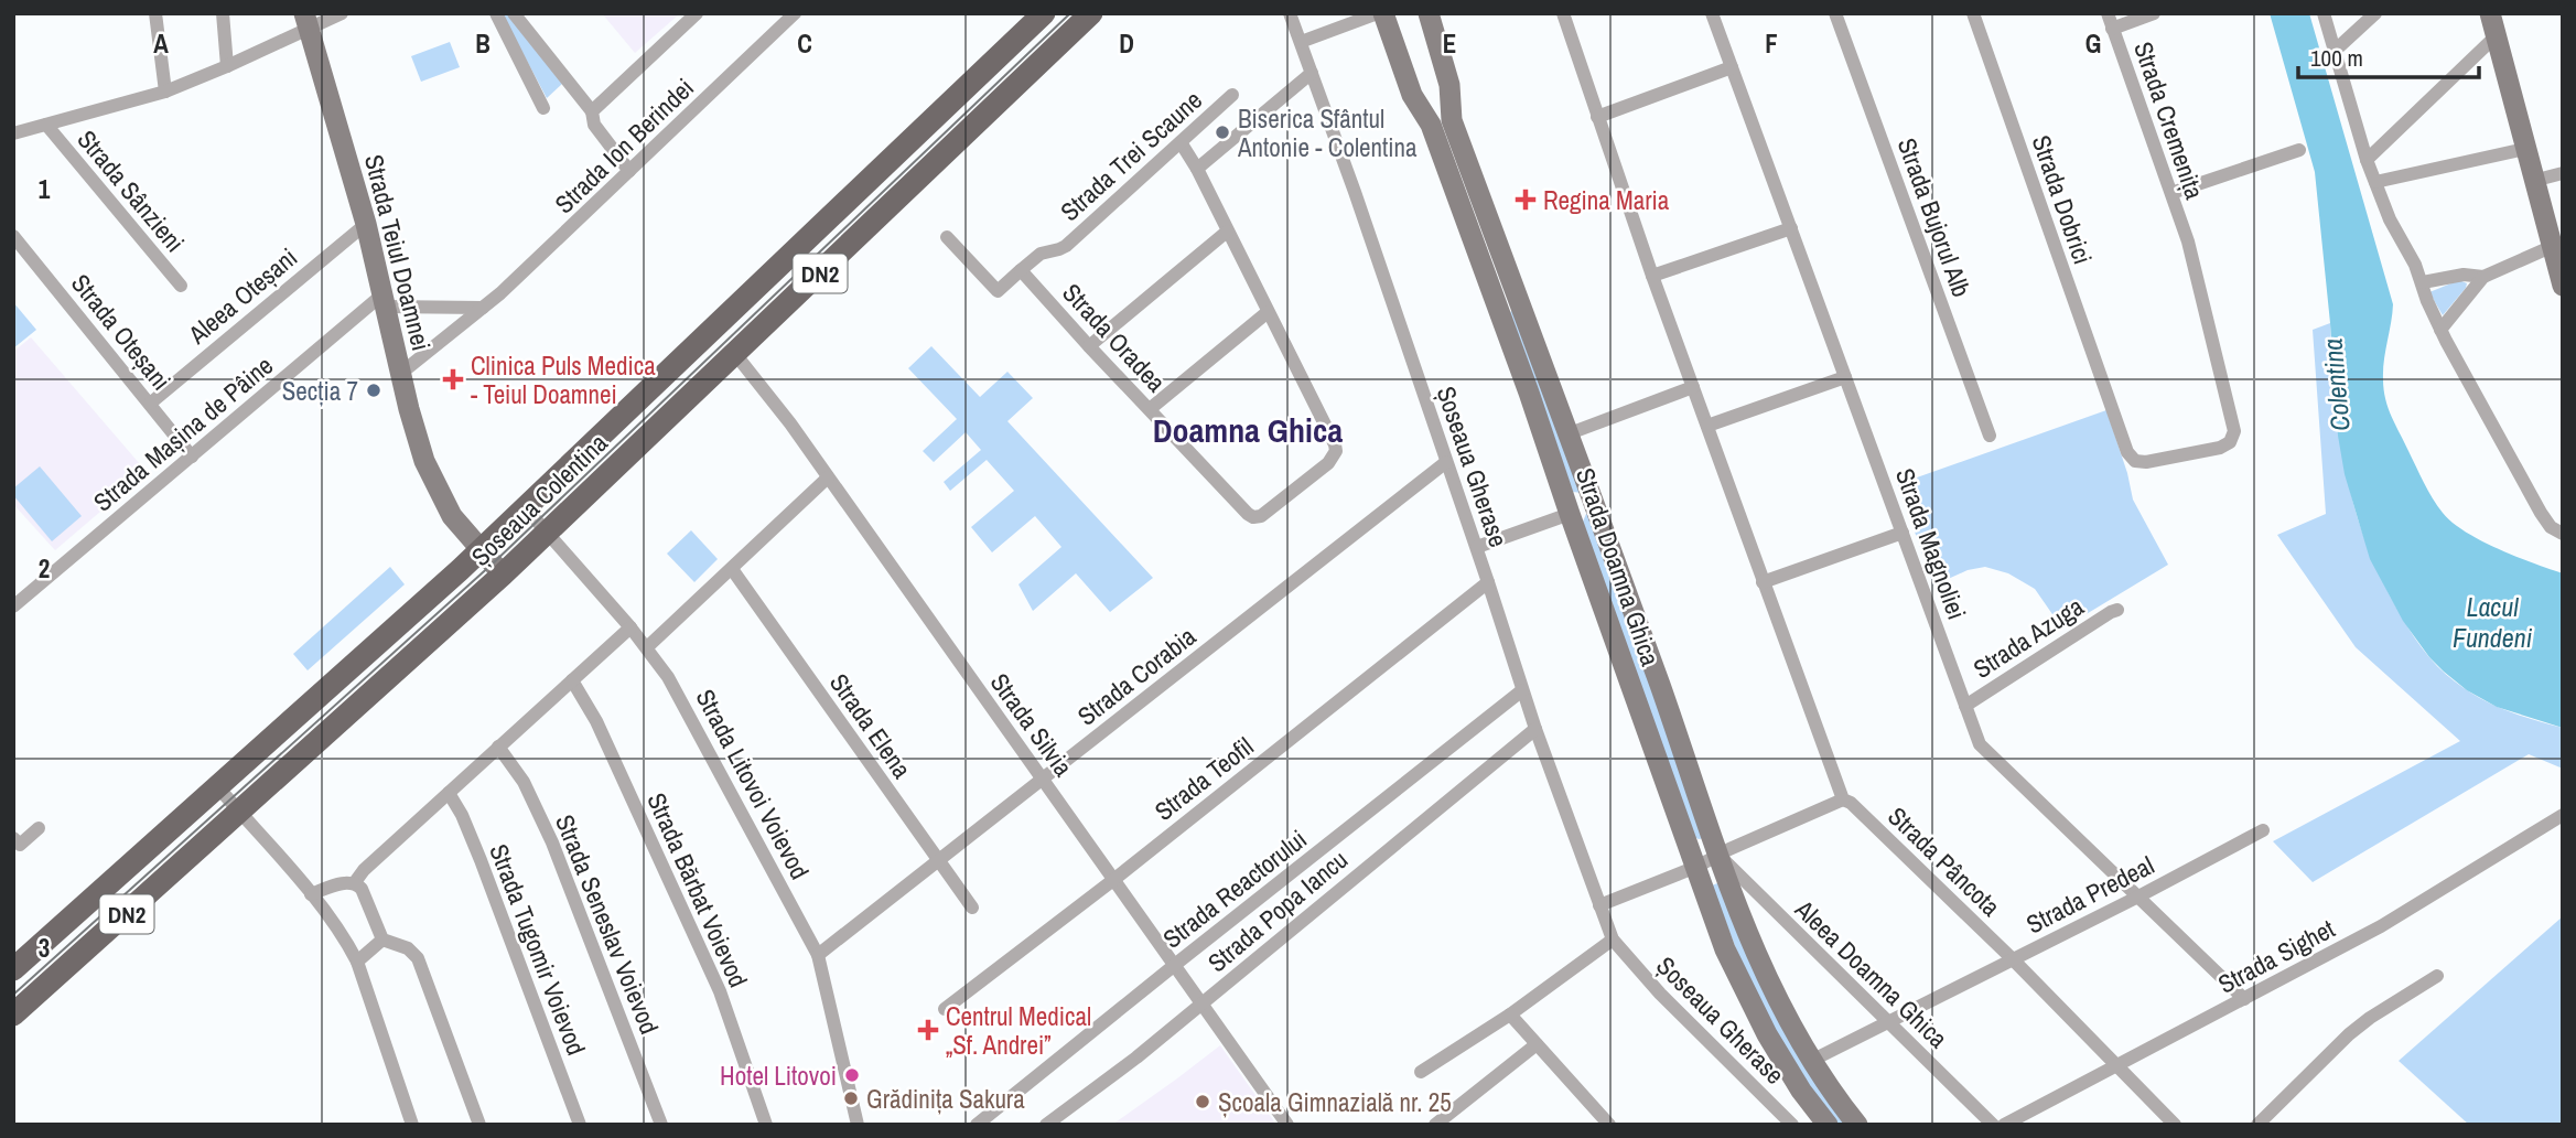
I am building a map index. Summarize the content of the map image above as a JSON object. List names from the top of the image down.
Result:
{
  "streets": {
    "main road": [
      "Strada Teiul Doamnei",
      "DN2",
      "Șoseaua Colentina",
      "Strada Doamna Ghica"
    ],
    "street": [
      "Strada Cremenița",
      "Strada Ion Berindei",
      "Strada Trei Scaune",
      "Strada Sânzieni",
      "Strada Dobrici",
      "Strada Bujorul Alb",
      "Aleea Oteșani",
      "Strada Oteșani",
      "Strada Oradea",
      "Strada Mașina de Pâine",
      "Șoseaua Gherase",
      "Strada Magnoliei",
      "Strada Azuga",
      "Strada Corabia",
      "Strada Silvia",
      "Strada Elena",
      "Strada Teofil",
      "Strada Litovoi Voievod",
      "Strada Pâncota",
      "Strada Reactorului",
      "Strada Bărbat Voievod",
      "Strada Predeal",
      "Strada Popa Iancu",
      "Strada Seneslav Voievod",
      "Strada Tugomir Voievod",
      "Strada Sighet",
      "Aleea Doamna Ghica"
    ]
  },
  "crossings": [
    ["Strada Cremenița", "Strada Dobrici"],
    ["Strada Ion Berindei", "Strada Teiul Doamnei"],
    ["Strada Trei Scaune", "Strada Oradea"],
    ["Strada Teiul Doamnei", "Aleea Oteșani"],
    ["Strada Teiul Doamnei", "Strada Mașina de Pâine"],
    ["Strada Teiul Doamnei", "Șoseaua Colentina"],
    ["Aleea Oteșani", "Strada Oteșani"],
    ["Strada Oteșani", "Strada Mașina de Pâine"],
    ["Șoseaua Gherase", "Strada Corabia"],
    ["Șoseaua Gherase", "Strada Teofil"],
    ["Șoseaua Gherase", "Strada Reactorului"],
    ["Șoseaua Gherase", "Strada Popa Iancu"],
    ["Șoseaua Colentina", "Strada Silvia"],
    ["Șoseaua Colentina", "Strada Litovoi Voievod"],
    ["Strada Magnoliei", "Strada Azuga"],
    ["Strada Magnoliei", "Strada Predeal"],
    ["Strada Magnoliei", "Strada Sighet"],
    ["Strada Doamna Ghica", "Strada Predeal"],
    ["Strada Doamna Ghica", "Aleea Doamna Ghica"],
    ["Strada Corabia", "Strada Silvia"],
    ["Strada Corabia", "Strada Elena"],
    ["Strada Corabia", "Strada Litovoi Voievod"],
    ["Strada Silvia", "Strada Teofil"],
    ["Strada Silvia", "Strada Reactorului"],
    ["Strada Silvia", "Strada Popa Iancu"],
    ["Strada Pâncota", "Strada Predeal"],
    ["Strada Pâncota", "Strada Sighet"],
    ["Strada Predeal", "Aleea Doamna Ghica"]
  ],
  "districts": ["Doamna Ghica"],
  "water": ["Colentina", "Lacul Fundeni"],
  "places": {
    "other": [
      "Biserica Sfântul Antonie - Colentina",
      "Secția 7",
      "Hotel Litovoi",
      "Grădinița Sakura",
      "Școala Gimnazială nr. 25"
    ],
    "health": ["Regina Maria", "Clinica Puls Medica - Teiul Doamnei", "Centrul Medical „Sf. Andrei”"]
  },
  "scale_bar": "100 m",
  "grid": {
    "columns": [
      "A",
      "B",
      "C",
      "D",
      "E",
      "F",
      "G"
    ],
    "rows": ["1", "2", "3"]
  }
}
